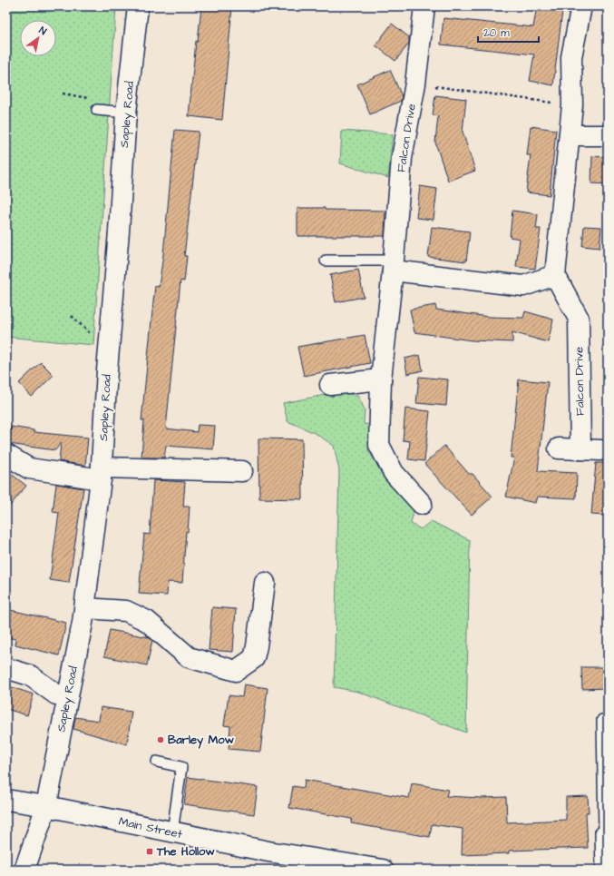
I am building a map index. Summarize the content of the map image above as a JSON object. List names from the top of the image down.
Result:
{
  "streets": {
    "street": ["Sapley Road", "Falcon Drive", "Main Street"]
  },
  "crossings": [
    ["Sapley Road", "Main Street"]
  ],
  "places": {
    "other": ["Barley Mow"],
    "transit": ["The Hollow"]
  },
  "scale_bar": "20 m",
  "north": "top right"
}
